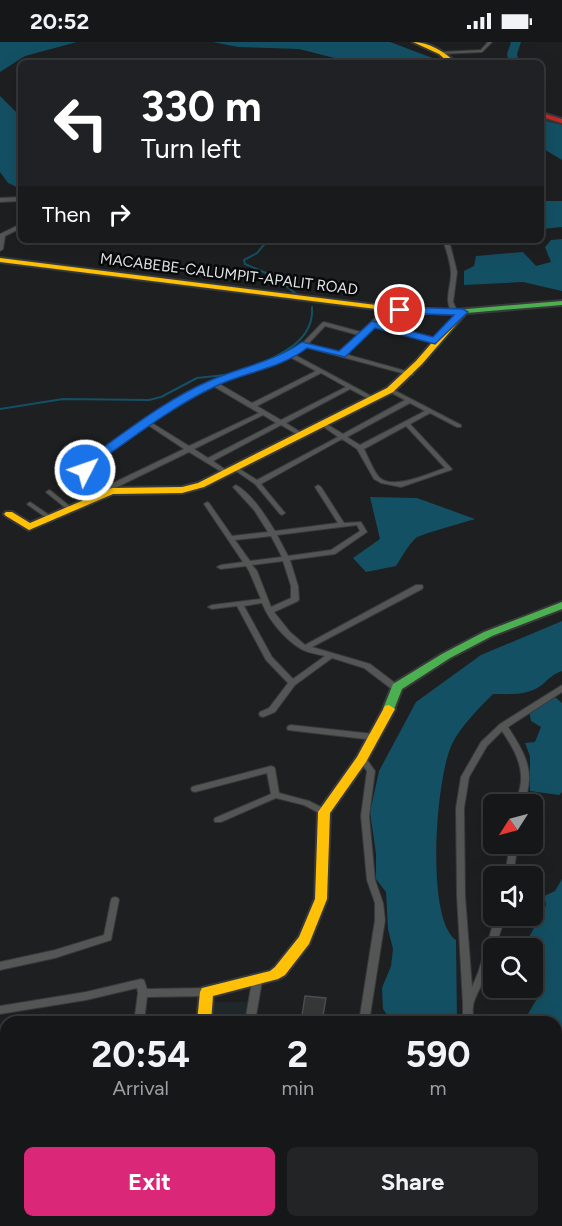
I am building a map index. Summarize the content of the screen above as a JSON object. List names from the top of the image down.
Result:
{
  "streets": {
    "main road": ["MACABEBE-CALUMPIT-APALIT ROAD"]
  },
  "north": "bottom left",
  "page": {
    "status": "20:52",
    "turn": ["330 m", "Turn left"],
    "then": "Then",
    "eta": [
      "20:54",
      "Arrival",
      "2",
      "min",
      "590",
      "m"
    ],
    "buttons": ["Exit", "Share"]
  }
}
